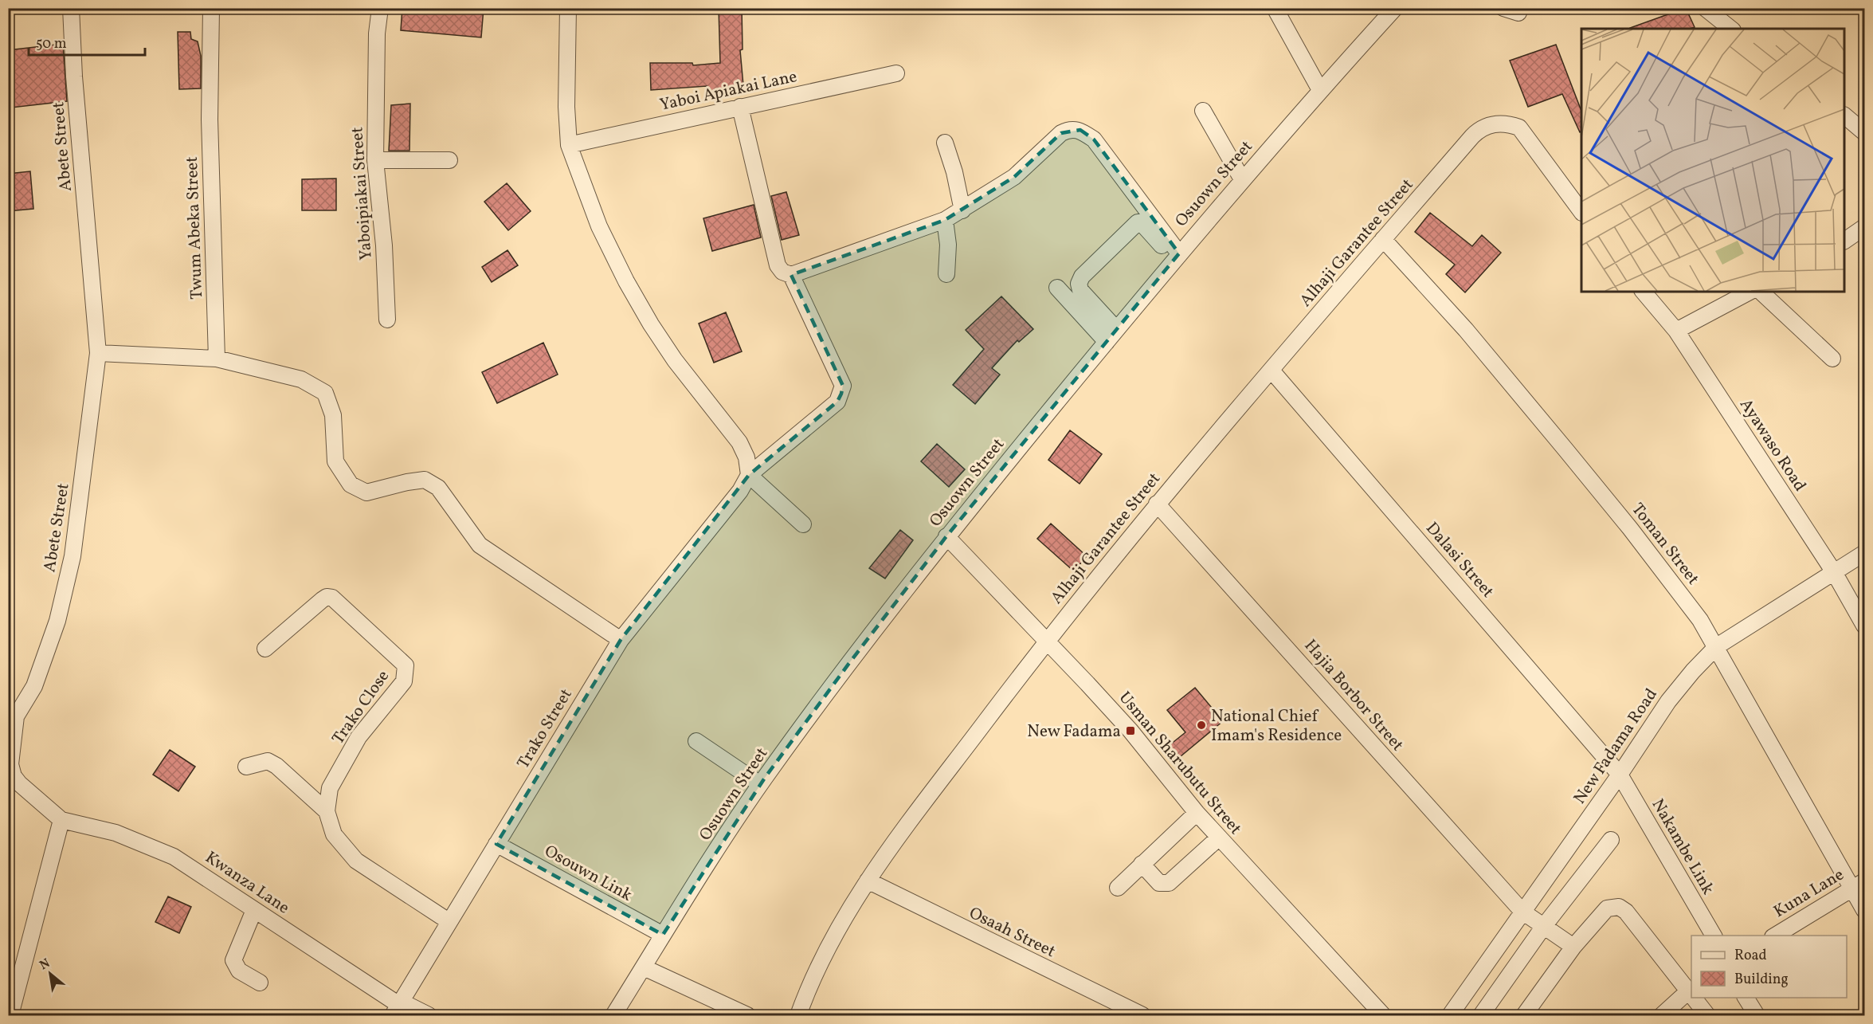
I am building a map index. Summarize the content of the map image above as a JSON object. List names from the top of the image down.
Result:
{
  "streets": {
    "street": [
      "Yaboi Apiakai Lane",
      "Abete Street",
      "Osuown Street",
      "Yaboipiakai Street",
      "Twum Abeka Street",
      "Alhaji Garantee Street",
      "Ayawaso Road",
      "Toman Street",
      "Dalasi Street",
      "Hajia Borbor Street",
      "Trako Close",
      "Trako Street",
      "New Fadama Road",
      "Usman Sharubutu Street",
      "Nakambe Link",
      "Osouwn Link",
      "Kwanza Lane",
      "Kuna Lane",
      "Osaah Street"
    ]
  },
  "crossings": [
    ["Yaboi Apiakai Lane", "Trako Street"],
    ["Abete Street", "Kwanza Lane"],
    ["Osuown Street", "Usman Sharubutu Street"],
    ["Osuown Street", "Osouwn Link"],
    ["Alhaji Garantee Street", "Toman Street"],
    ["Alhaji Garantee Street", "Dalasi Street"],
    ["Alhaji Garantee Street", "Hajia Borbor Street"],
    ["Alhaji Garantee Street", "Usman Sharubutu Street"],
    ["Alhaji Garantee Street", "Osaah Street"],
    ["Ayawaso Road", "New Fadama Road"],
    ["Toman Street", "New Fadama Road"],
    ["Toman Street", "Kuna Lane"],
    ["Dalasi Street", "New Fadama Road"],
    ["Dalasi Street", "Nakambe Link"],
    ["Hajia Borbor Street", "New Fadama Road"],
    ["Trako Close", "Trako Street"],
    ["Trako Street", "Osouwn Link"],
    ["Trako Street", "Kwanza Lane"],
    ["New Fadama Road", "Nakambe Link"]
  ],
  "places": {
    "other": ["National Chief Imam's Residence"],
    "transit": ["New Fadama"]
  },
  "legend": ["Road", "Building"],
  "scale_bar": "50 m",
  "north": "top left"
}
